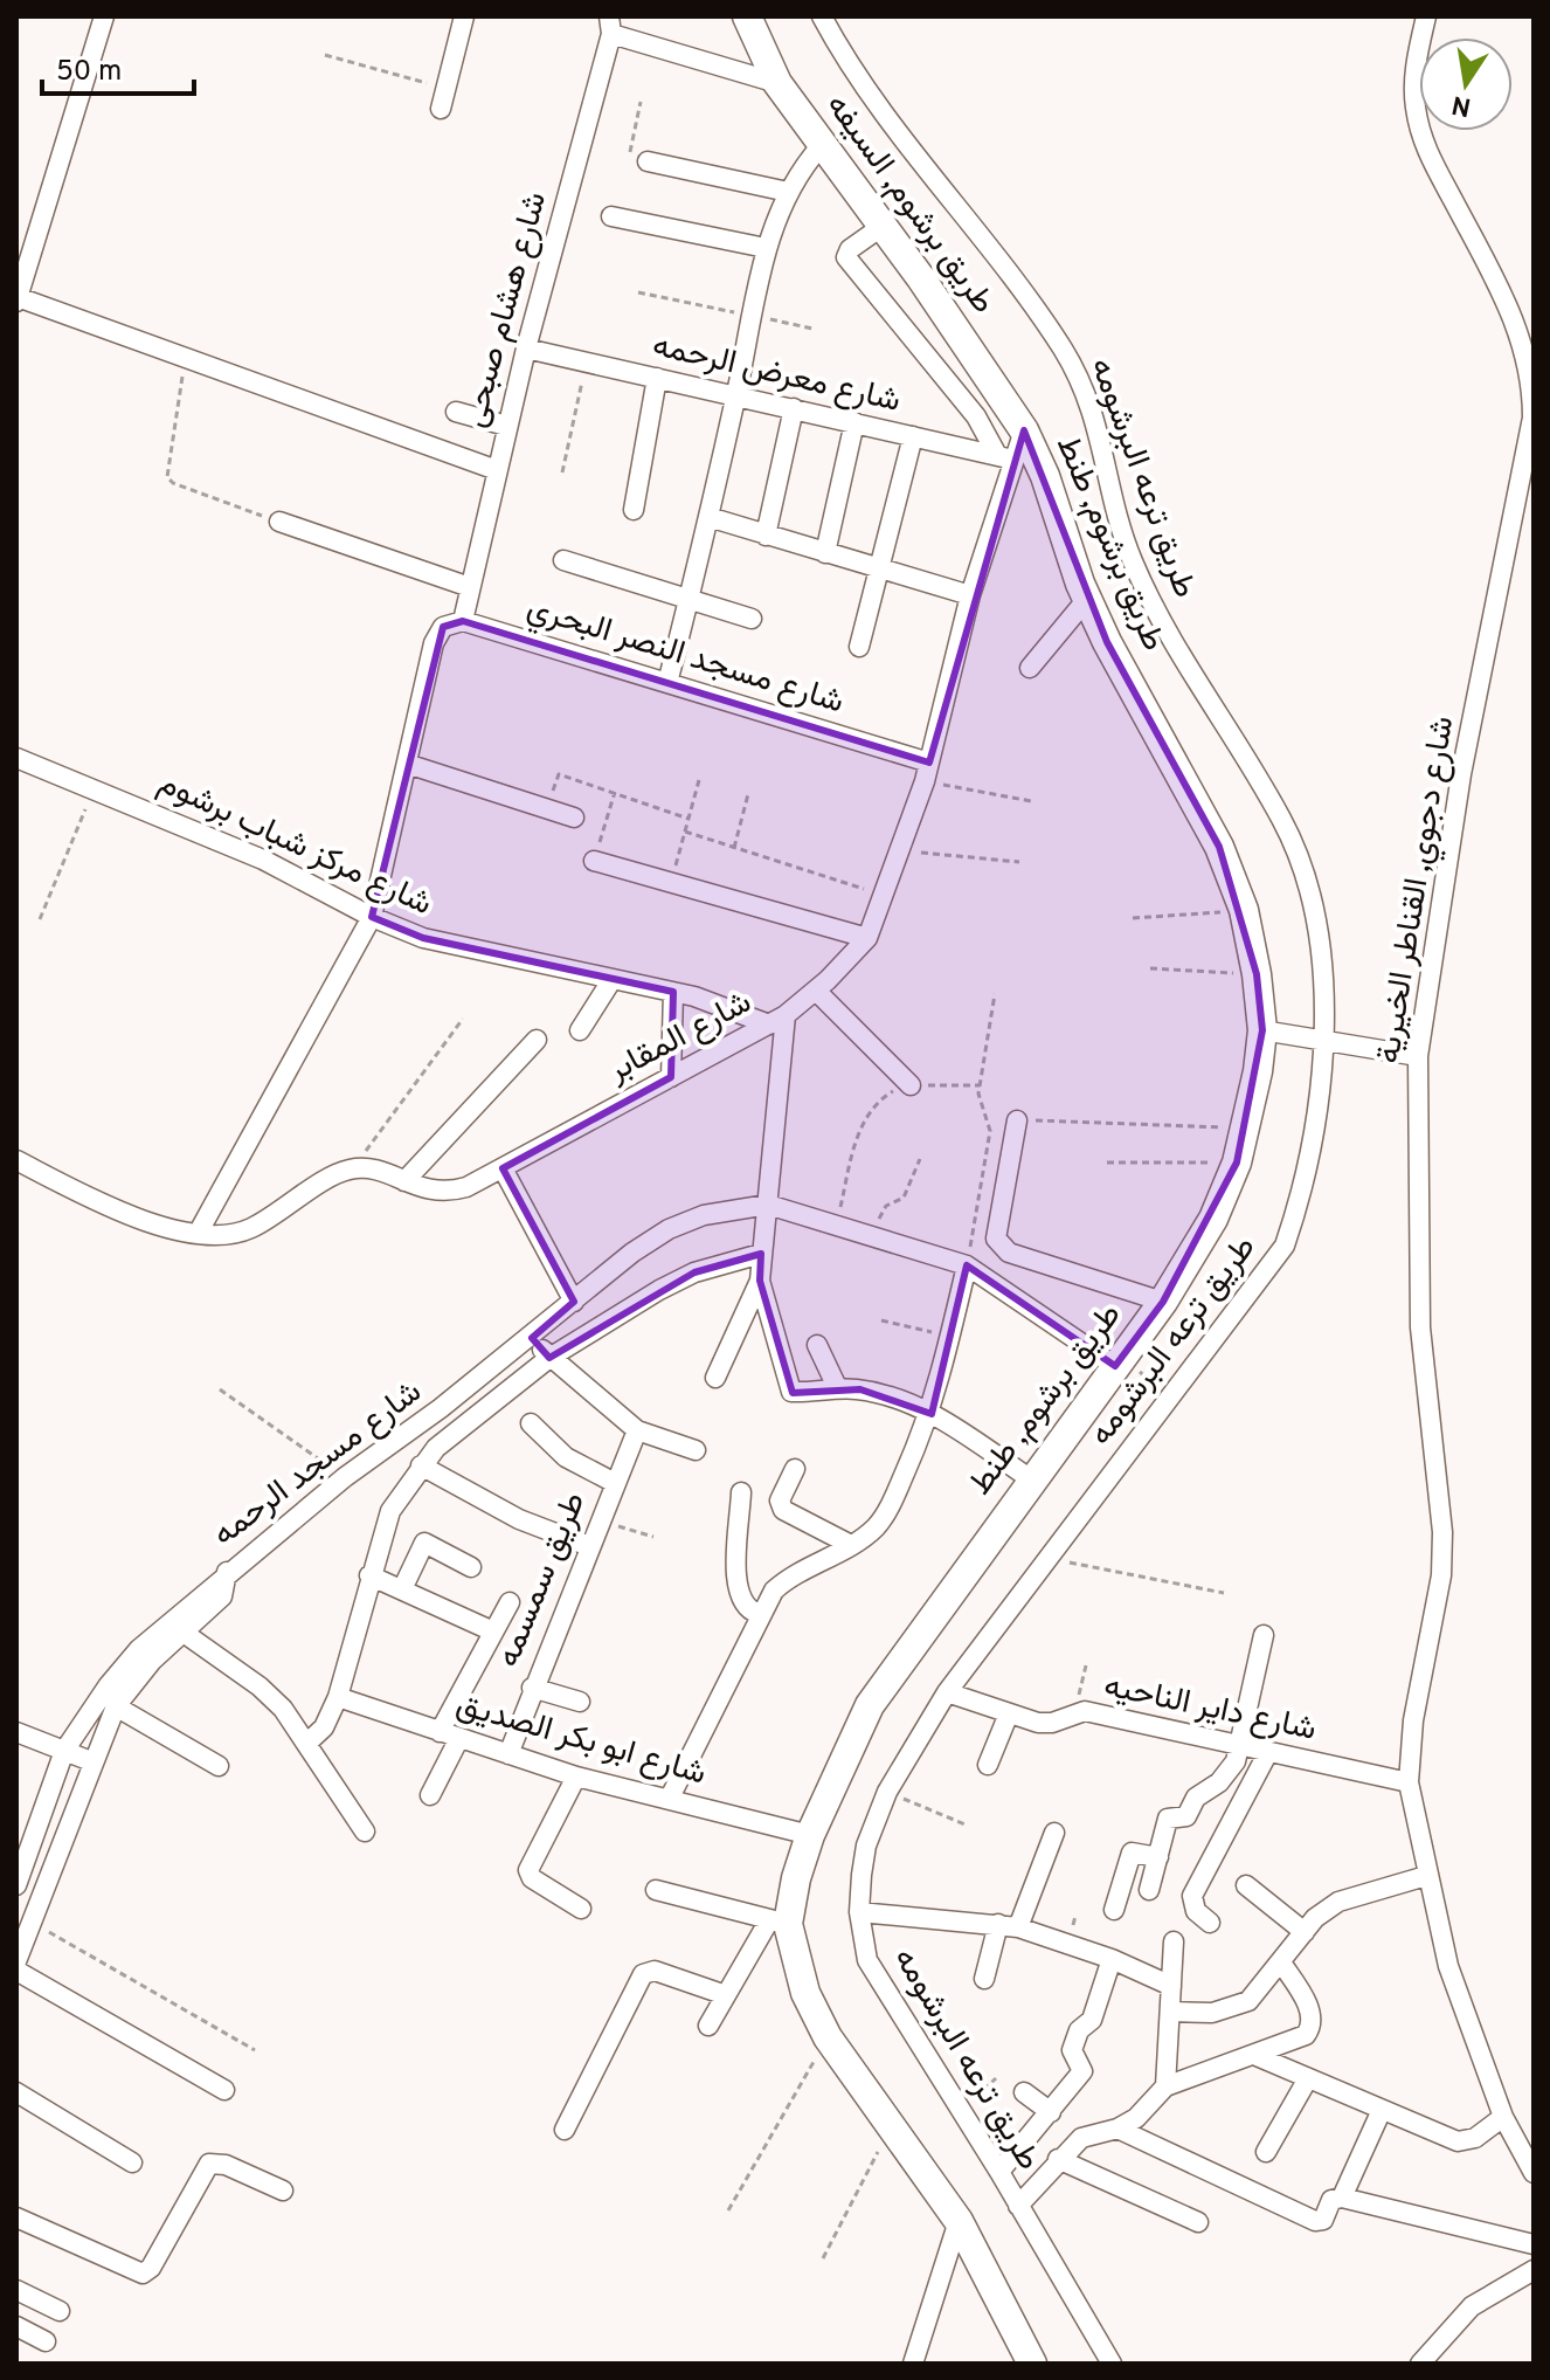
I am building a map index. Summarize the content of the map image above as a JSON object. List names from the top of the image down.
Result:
{
  "streets": {
    "main road": ["طريق برشوم, السيفه", "طريق برشوم, طنط"],
    "street": [
      "شارع هشام صبحى",
      "شارع معرض الرحمه",
      "طريق ترعه البرشومه",
      "شارع مسجد النصر البحري",
      "شارع مركز شباب برشوم",
      "شارع دجوي, القناطر الخيرية",
      "شارع المقابر",
      "شارع مسجد الرحمه",
      "طريق سمسمه",
      "شارع داير الناحيه",
      "شارع ابو بكر الصديق"
    ]
  },
  "crossings": [
    ["طريق برشوم, السيفه", "طريق برشوم, طنط"],
    ["طريق برشوم, السيفه", "شارع المقابر"],
    ["شارع هشام صبحى", "شارع معرض الرحمه"],
    ["شارع هشام صبحى", "شارع مسجد النصر البحري"],
    ["شارع معرض الرحمه", "شارع المقابر"],
    ["طريق ترعه البرشومه", "شارع داير الناحيه"],
    ["طريق برشوم, طنط", "شارع المقابر"],
    ["طريق برشوم, طنط", "شارع ابو بكر الصديق"],
    ["شارع مسجد النصر البحري", "شارع المقابر"],
    ["شارع مركز شباب برشوم", "شارع المقابر"],
    ["شارع دجوي, القناطر الخيرية", "شارع داير الناحيه"],
    ["طريق سمسمه", "شارع ابو بكر الصديق"]
  ],
  "scale_bar": "50 m",
  "north": "bottom"
}
